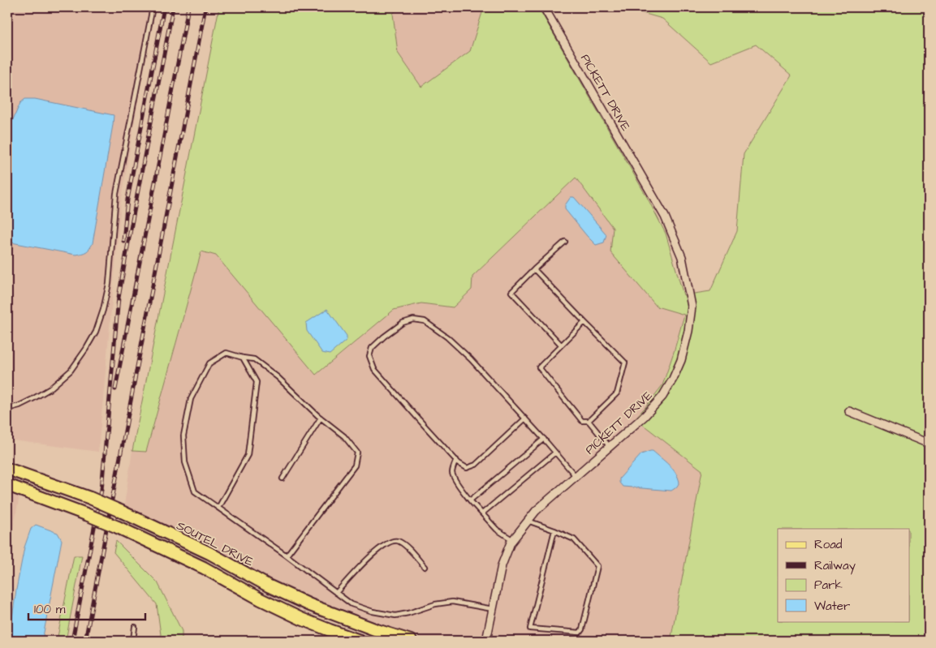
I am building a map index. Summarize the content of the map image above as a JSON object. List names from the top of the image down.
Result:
{
  "streets": {
    "main road": ["SOUTEL DRIVE"],
    "street": ["PICKETT DRIVE"]
  },
  "legend": [
    "Road",
    "Railway",
    "Park",
    "Water"
  ],
  "scale_bar": "100 m"
}
